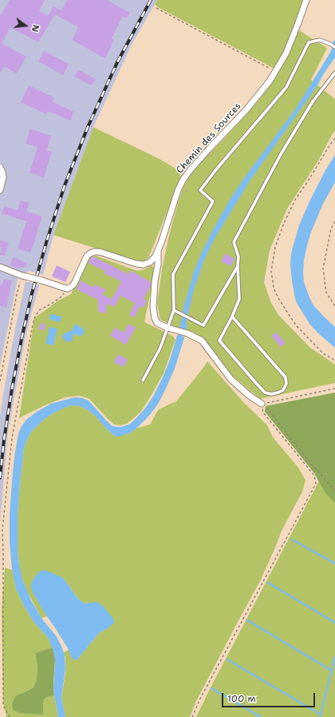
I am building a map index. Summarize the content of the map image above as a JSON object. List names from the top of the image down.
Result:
{
  "streets": {
    "street": ["Chemin des Sources"]
  },
  "scale_bar": "100 m",
  "north": "right"
}
